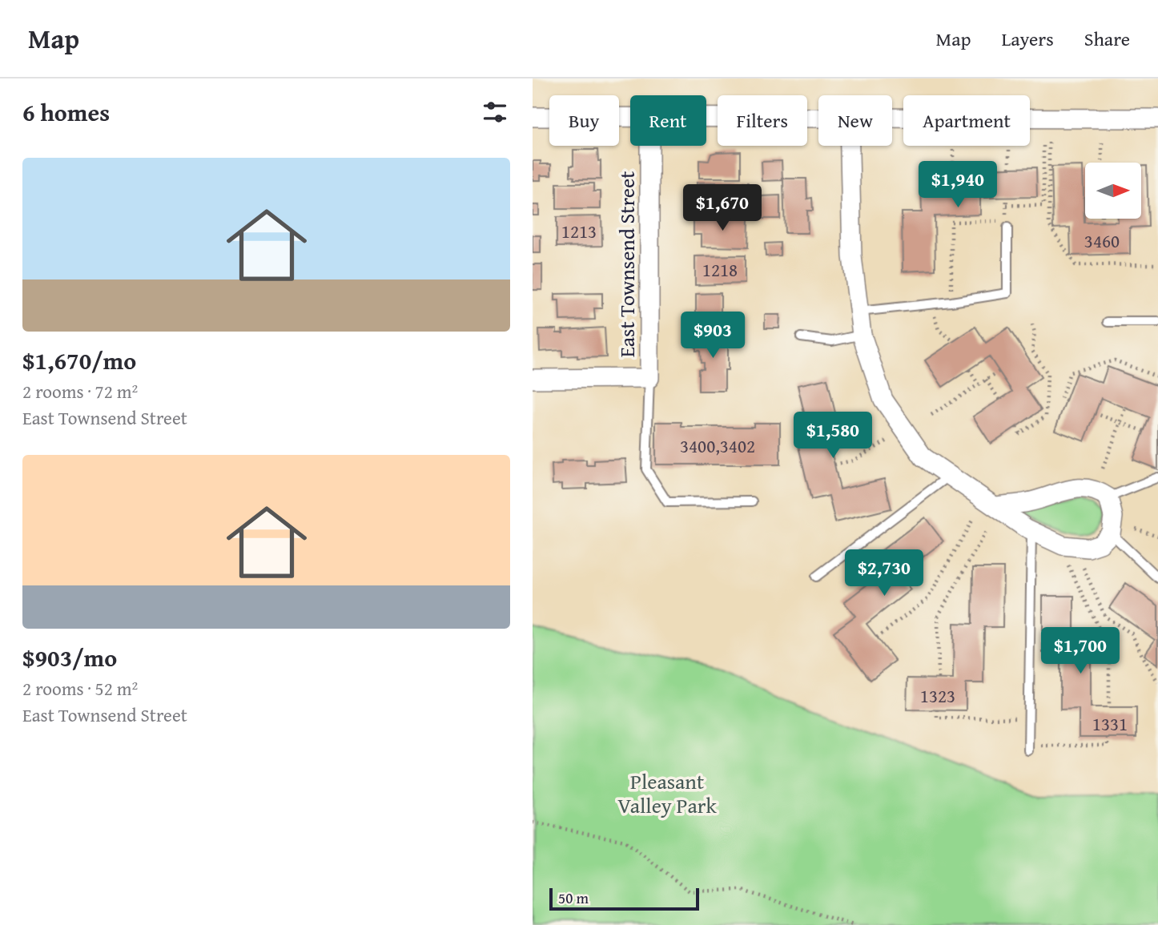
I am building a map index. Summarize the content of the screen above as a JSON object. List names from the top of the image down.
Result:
{
  "streets": {
    "street": ["East Townsend Street"]
  },
  "parks": ["Pleasant Valley Park"],
  "house_numbers": [
    "1213",
    "3460",
    "1218",
    "3400,3402",
    "1323",
    "1331"
  ],
  "scale_bar": "50 m",
  "north": "right",
  "page": {
    "header": "Map",
    "nav": ["Map", "Layers", "Share"],
    "heading": "6 homes",
    "chip": [
      "Buy",
      "Rent",
      "Filters",
      "New",
      "Apartment"
    ],
    "list": [
      {
        "name": "$1,670/mo",
        "note": "2 rooms · 72 m² · East Townsend Street"
      },
      {
        "name": "$903/mo",
        "note": "2 rooms · 52 m² · East Townsend Street"
      }
    ],
    "price": [
      "$1,940",
      "$1,670",
      "$903",
      "$1,580",
      "$2,730",
      "$1,700"
    ],
    "scale": "50 m"
  }
}
